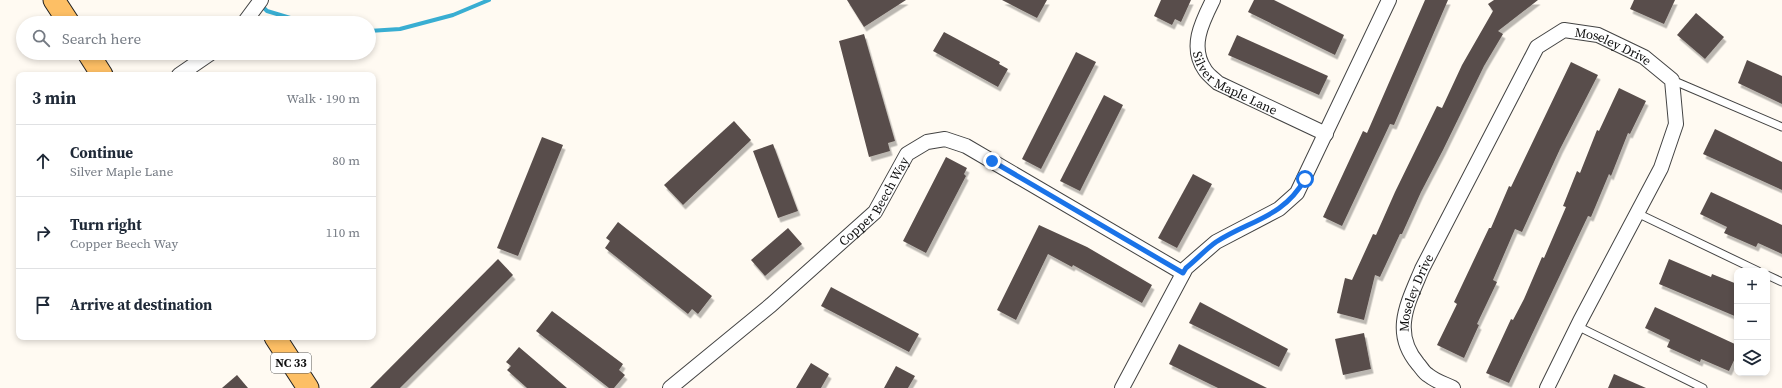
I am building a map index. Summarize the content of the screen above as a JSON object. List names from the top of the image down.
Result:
{
  "streets": {
    "main road": ["NC 33"],
    "street": ["Moseley Drive", "Silver Maple Lane", "Copper Beech Way"]
  },
  "page": {
    "search": "Search here",
    "heading": ["3 min", "Walk · 190 m"],
    "list": [
      ["Continue", "Silver Maple Lane", "80 m"],
      ["Turn right", "Copper Beech Way", "110 m"],
      "Arrive at destination"
    ],
    "map_buttons": ["+", "−"]
  }
}
